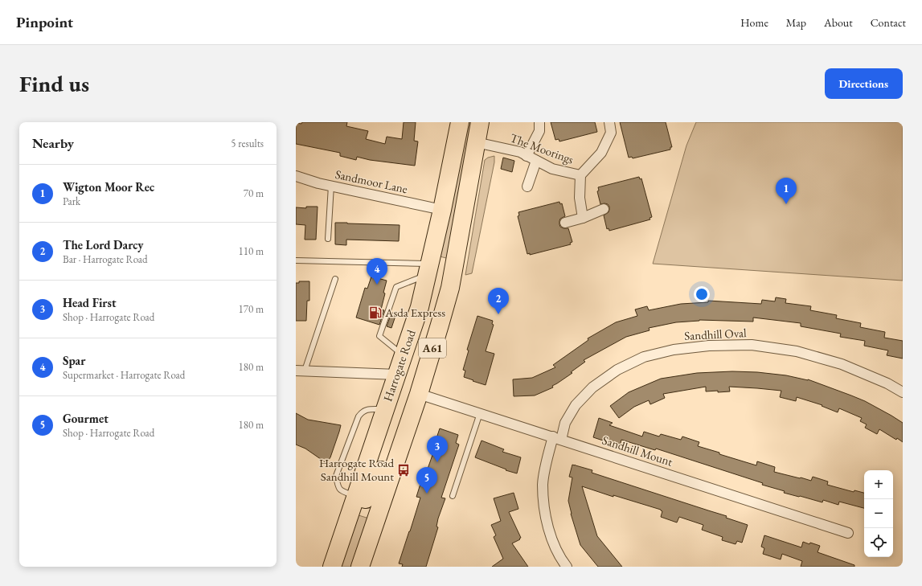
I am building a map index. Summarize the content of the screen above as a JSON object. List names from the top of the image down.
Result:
{
  "streets": {
    "highway": ["A61", "Harrogate Road"],
    "street": [
      "The Moorings",
      "Sandmoor Lane",
      "Sandhill Oval",
      "Sandhill Mount"
    ]
  },
  "crossings": [
    ["The Moorings", "A61"],
    ["Sandmoor Lane", "Harrogate Road"],
    ["Sandhill Oval", "Sandhill Mount"],
    ["A61", "Sandhill Mount"]
  ],
  "places": {
    "fuel station": ["Asda Express"],
    "bus stop": ["Harrogate Road Sandhill Mount"]
  },
  "page": {
    "header": "Pinpoint",
    "nav": [
      "Home",
      "Map",
      "About",
      "Contact"
    ],
    "buttons": "Directions",
    "title": "Find us",
    "heading": ["Nearby", "5 results"],
    "list": [
      {
        "mark": "1",
        "name": "Wigton Moor Rec",
        "note": "Park",
        "value": "70 m"
      },
      {
        "mark": "2",
        "name": "The Lord Darcy",
        "note": "Bar · Harrogate Road",
        "value": "110 m"
      },
      {
        "mark": "3",
        "name": "Head First",
        "note": "Shop · Harrogate Road",
        "value": "170 m"
      },
      {
        "mark": "4",
        "name": "Spar",
        "note": "Supermarket · Harrogate Road",
        "value": "180 m"
      },
      {
        "mark": "5",
        "name": "Gourmet",
        "note": "Shop · Harrogate Road",
        "value": "180 m"
      }
    ],
    "pins": [
      "1",
      "4",
      "2",
      "3",
      "5"
    ],
    "map_buttons": ["+", "−"]
  }
}
